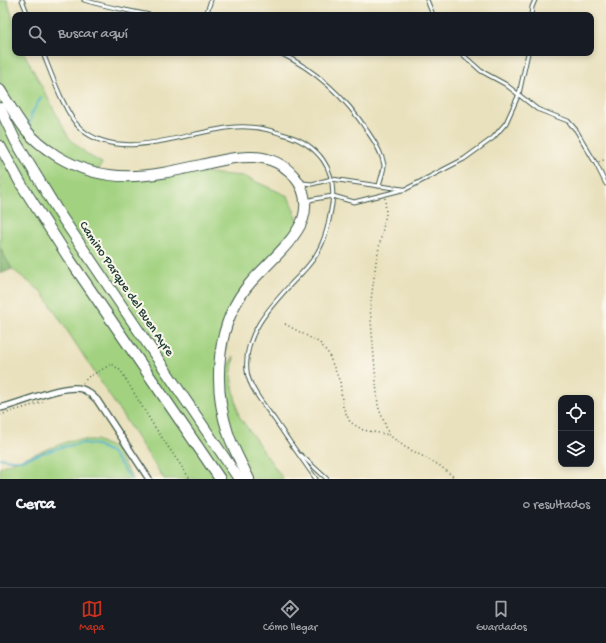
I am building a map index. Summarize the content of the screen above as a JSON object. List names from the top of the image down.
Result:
{
  "streets": {
    "highway": ["Camino Parque del Buen Ayre"]
  },
  "page": {
    "search": "Buscar aquí",
    "heading": ["Cerca", "0 resultados"],
    "nav": ["Mapa", "Cómo llegar", "Guardados"]
  }
}
